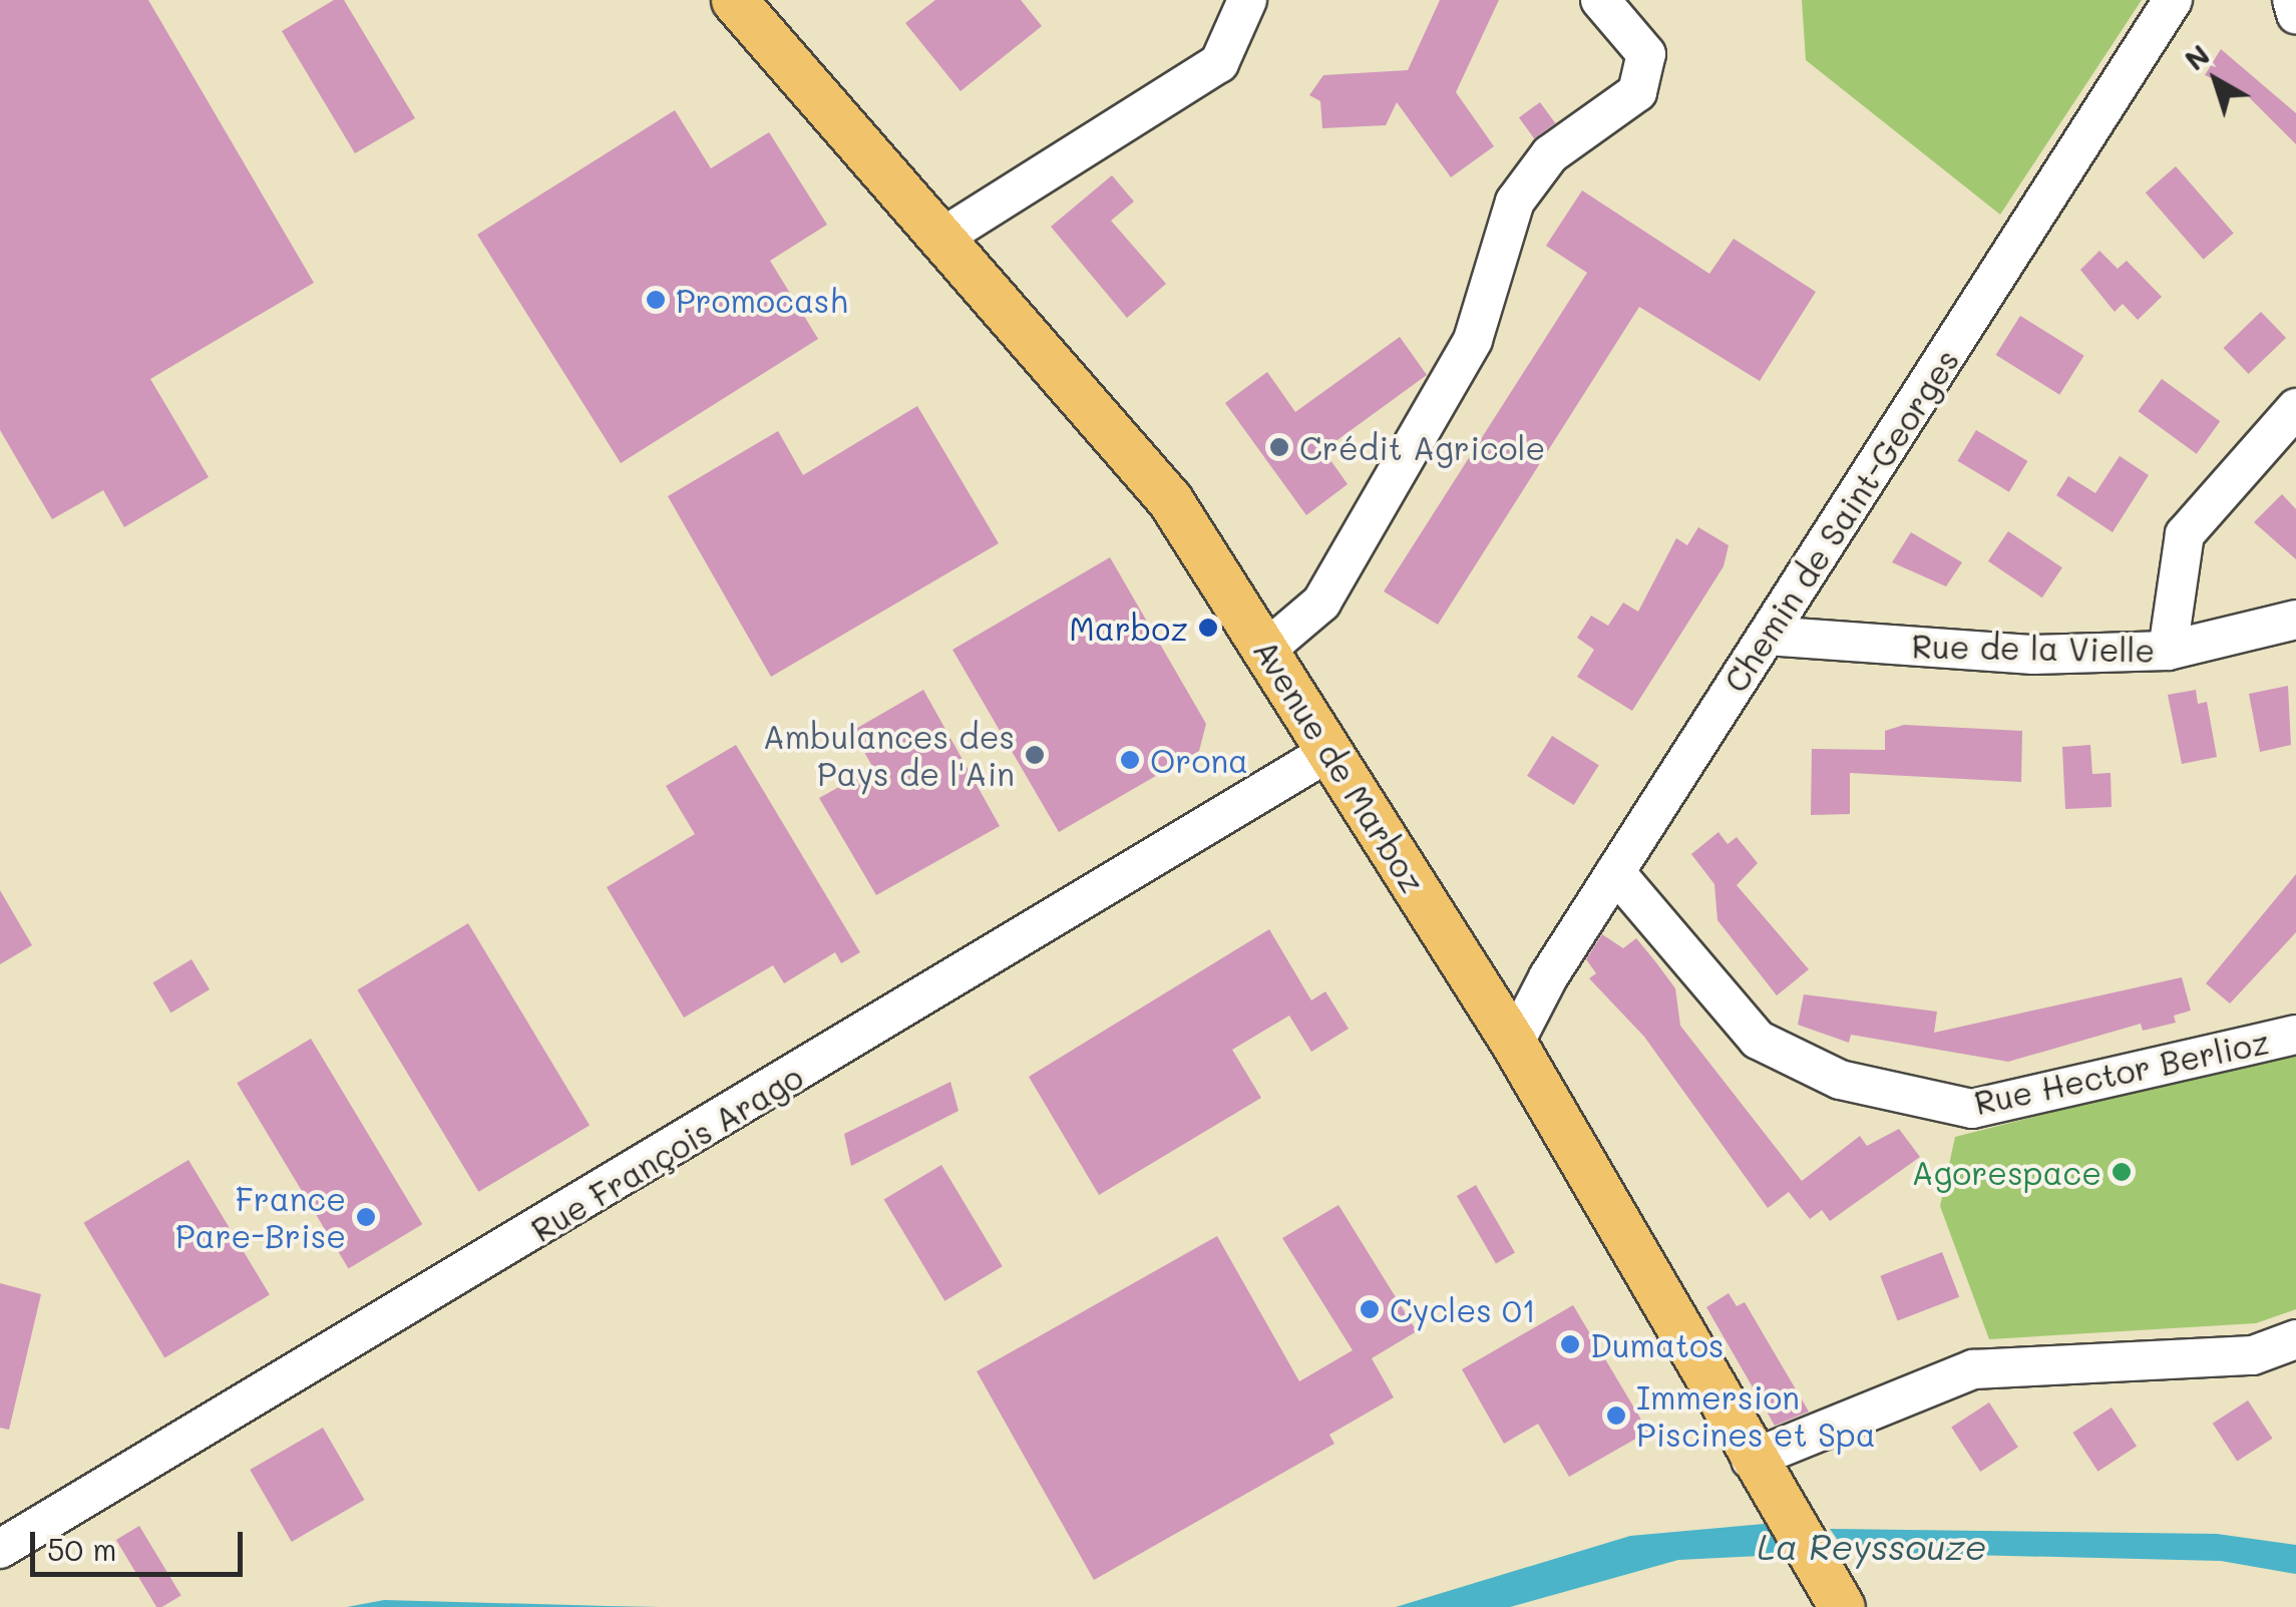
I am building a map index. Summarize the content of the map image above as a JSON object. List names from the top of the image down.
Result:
{
  "streets": {
    "main road": ["Avenue de Marboz"],
    "street": [
      "Chemin de Saint-Georges",
      "Rue de la Vielle",
      "Rue Hector Berlioz",
      "Rue François Arago"
    ]
  },
  "crossings": [
    ["Chemin de Saint-Georges", "Rue de la Vielle"],
    ["Chemin de Saint-Georges", "Avenue de Marboz"],
    ["Chemin de Saint-Georges", "Rue Hector Berlioz"],
    ["Avenue de Marboz", "Rue François Arago"]
  ],
  "water": ["La Reyssouze"],
  "places": [
    "Promocash",
    "Crédit Agricole",
    "Marboz",
    "Ambulances des Pays de l'Ain",
    "Orona",
    "Agorespace",
    "France Pare-Brise",
    "Cycles 01",
    "Dumatos",
    "Immersion Piscines et Spa"
  ],
  "scale_bar": "50 m",
  "north": "top left"
}
